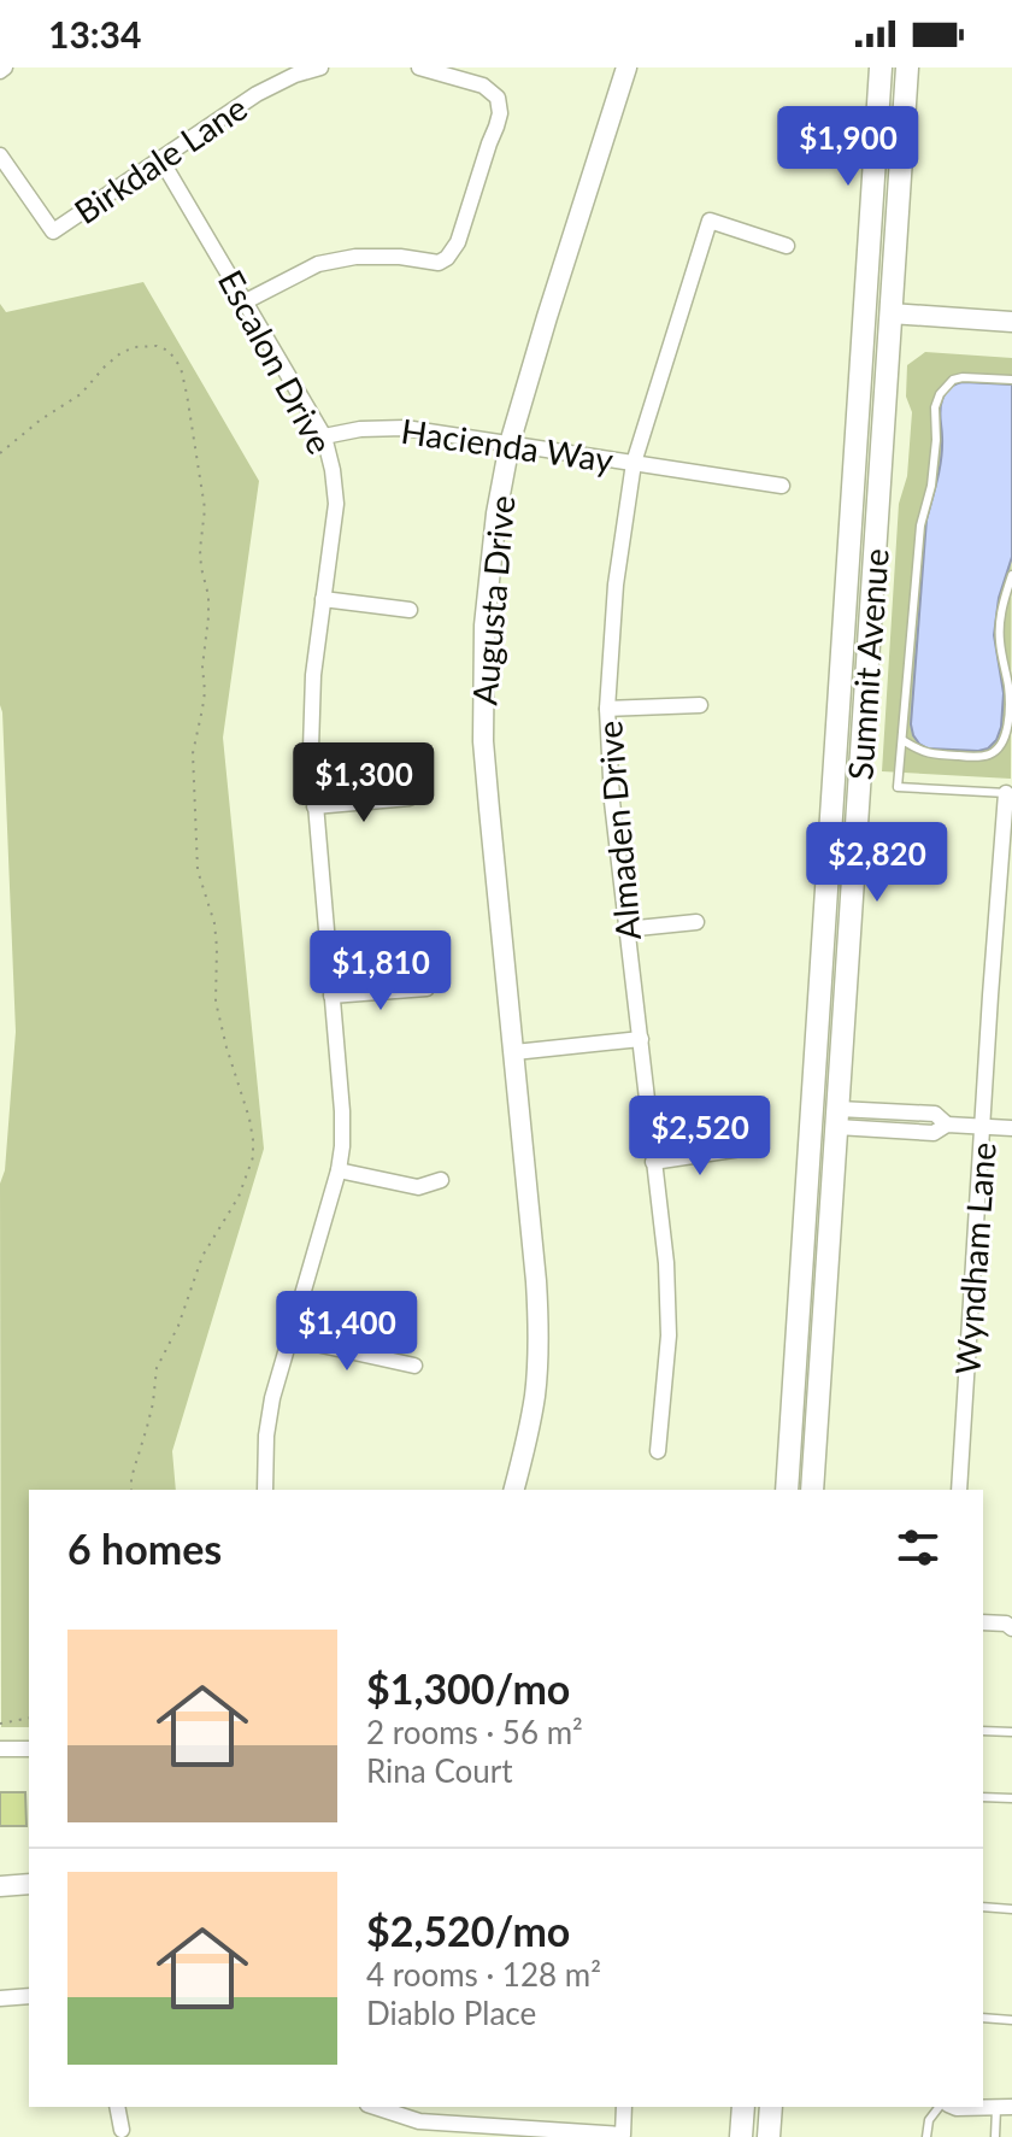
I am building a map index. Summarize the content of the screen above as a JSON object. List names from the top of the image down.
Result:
{
  "streets": {
    "main road": ["Summit Avenue"],
    "street": [
      "Birkdale Lane",
      "Escalon Drive",
      "Hacienda Way",
      "Augusta Drive",
      "Almaden Drive",
      "Wyndham Lane"
    ]
  },
  "crossings": [
    ["Birkdale Lane", "Escalon Drive"],
    ["Escalon Drive", "Hacienda Way"],
    ["Hacienda Way", "Augusta Drive"],
    ["Hacienda Way", "Almaden Drive"]
  ],
  "page": {
    "status": "13:34",
    "price": [
      "$1,900",
      "$1,300",
      "$2,820",
      "$1,810",
      "$2,520",
      "$1,400"
    ],
    "heading": "6 homes",
    "list": [
      {
        "name": "$1,300/mo",
        "note": "2 rooms · 56 m² · Rina Court"
      },
      {
        "name": "$2,520/mo",
        "note": "4 rooms · 128 m² · Diablo Place"
      }
    ]
  }
}
